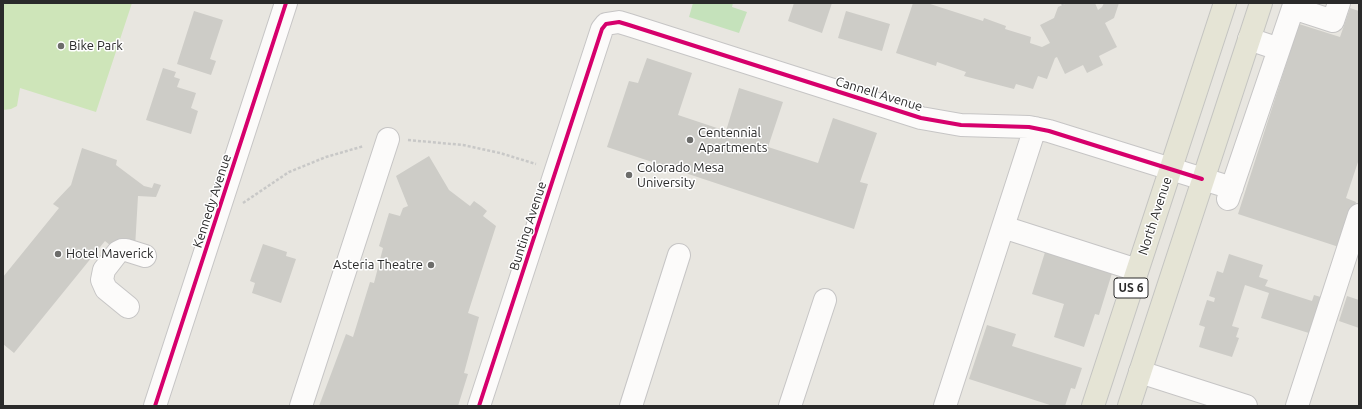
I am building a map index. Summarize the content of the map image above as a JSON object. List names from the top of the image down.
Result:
{
  "streets": {
    "main road": ["North Avenue", "US 6"],
    "street": ["Cannell Avenue", "Kennedy Avenue", "Bunting Avenue"]
  },
  "crossings": [
    ["Cannell Avenue", "North Avenue"],
    ["Cannell Avenue", "Bunting Avenue"],
    ["Cannell Avenue", "US 6"]
  ],
  "places": [
    "Bike Park",
    "Centennial Apartments",
    "Colorado Mesa University",
    "Hotel Maverick",
    "Asteria Theatre"
  ]
}
